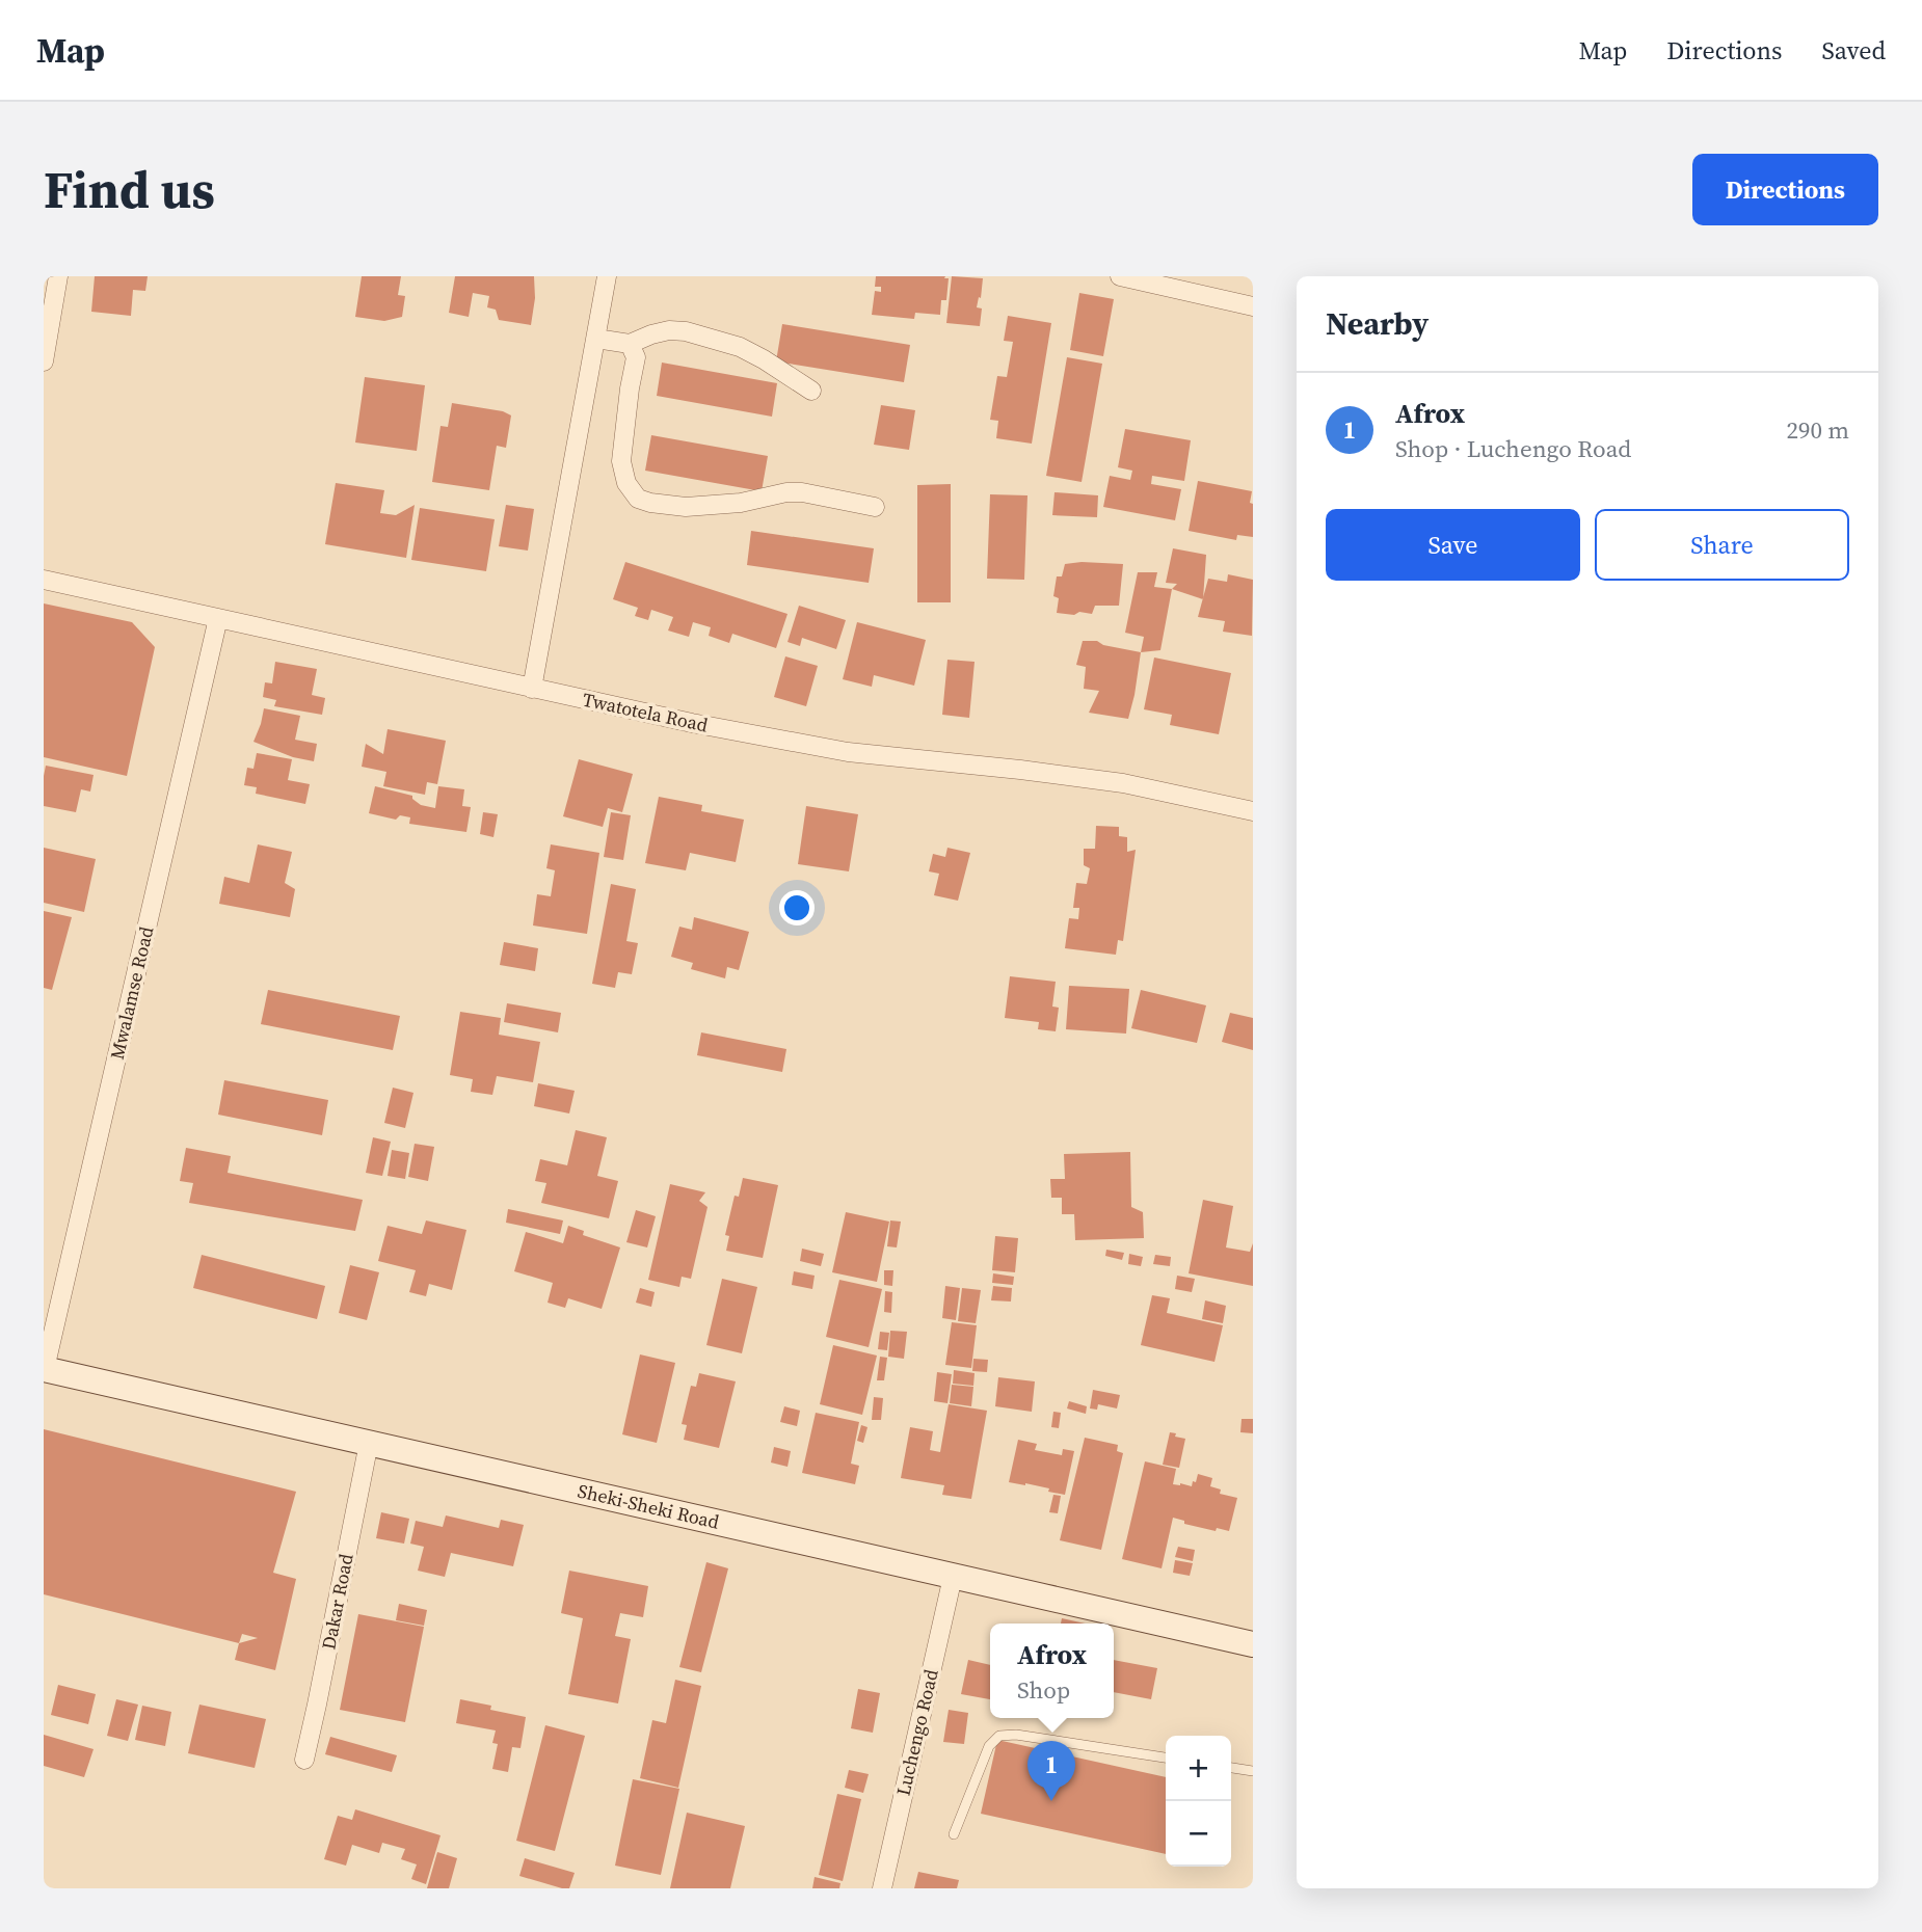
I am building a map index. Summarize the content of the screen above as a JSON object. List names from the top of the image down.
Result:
{
  "streets": {
    "street": [
      "Twatotela Road",
      "Mwalamse Road",
      "Sheki-Sheki Road",
      "Dakar Road",
      "Luchengo Road"
    ]
  },
  "crossings": [
    ["Twatotela Road", "Mwalamse Road"],
    ["Mwalamse Road", "Sheki-Sheki Road"],
    ["Sheki-Sheki Road", "Dakar Road"],
    ["Sheki-Sheki Road", "Luchengo Road"]
  ],
  "page": {
    "header": "Map",
    "nav": ["Map", "Directions", "Saved"],
    "buttons": [
      "Directions",
      ["Save", "Share"]
    ],
    "title": "Find us",
    "heading": "Nearby",
    "list": [
      {
        "mark": "1",
        "name": "Afrox",
        "note": "Shop · Luchengo Road",
        "value": "290 m"
      }
    ],
    "popup": ["Afrox", "Shop"],
    "map_buttons": ["+", "−"],
    "pins": "1"
  }
}
